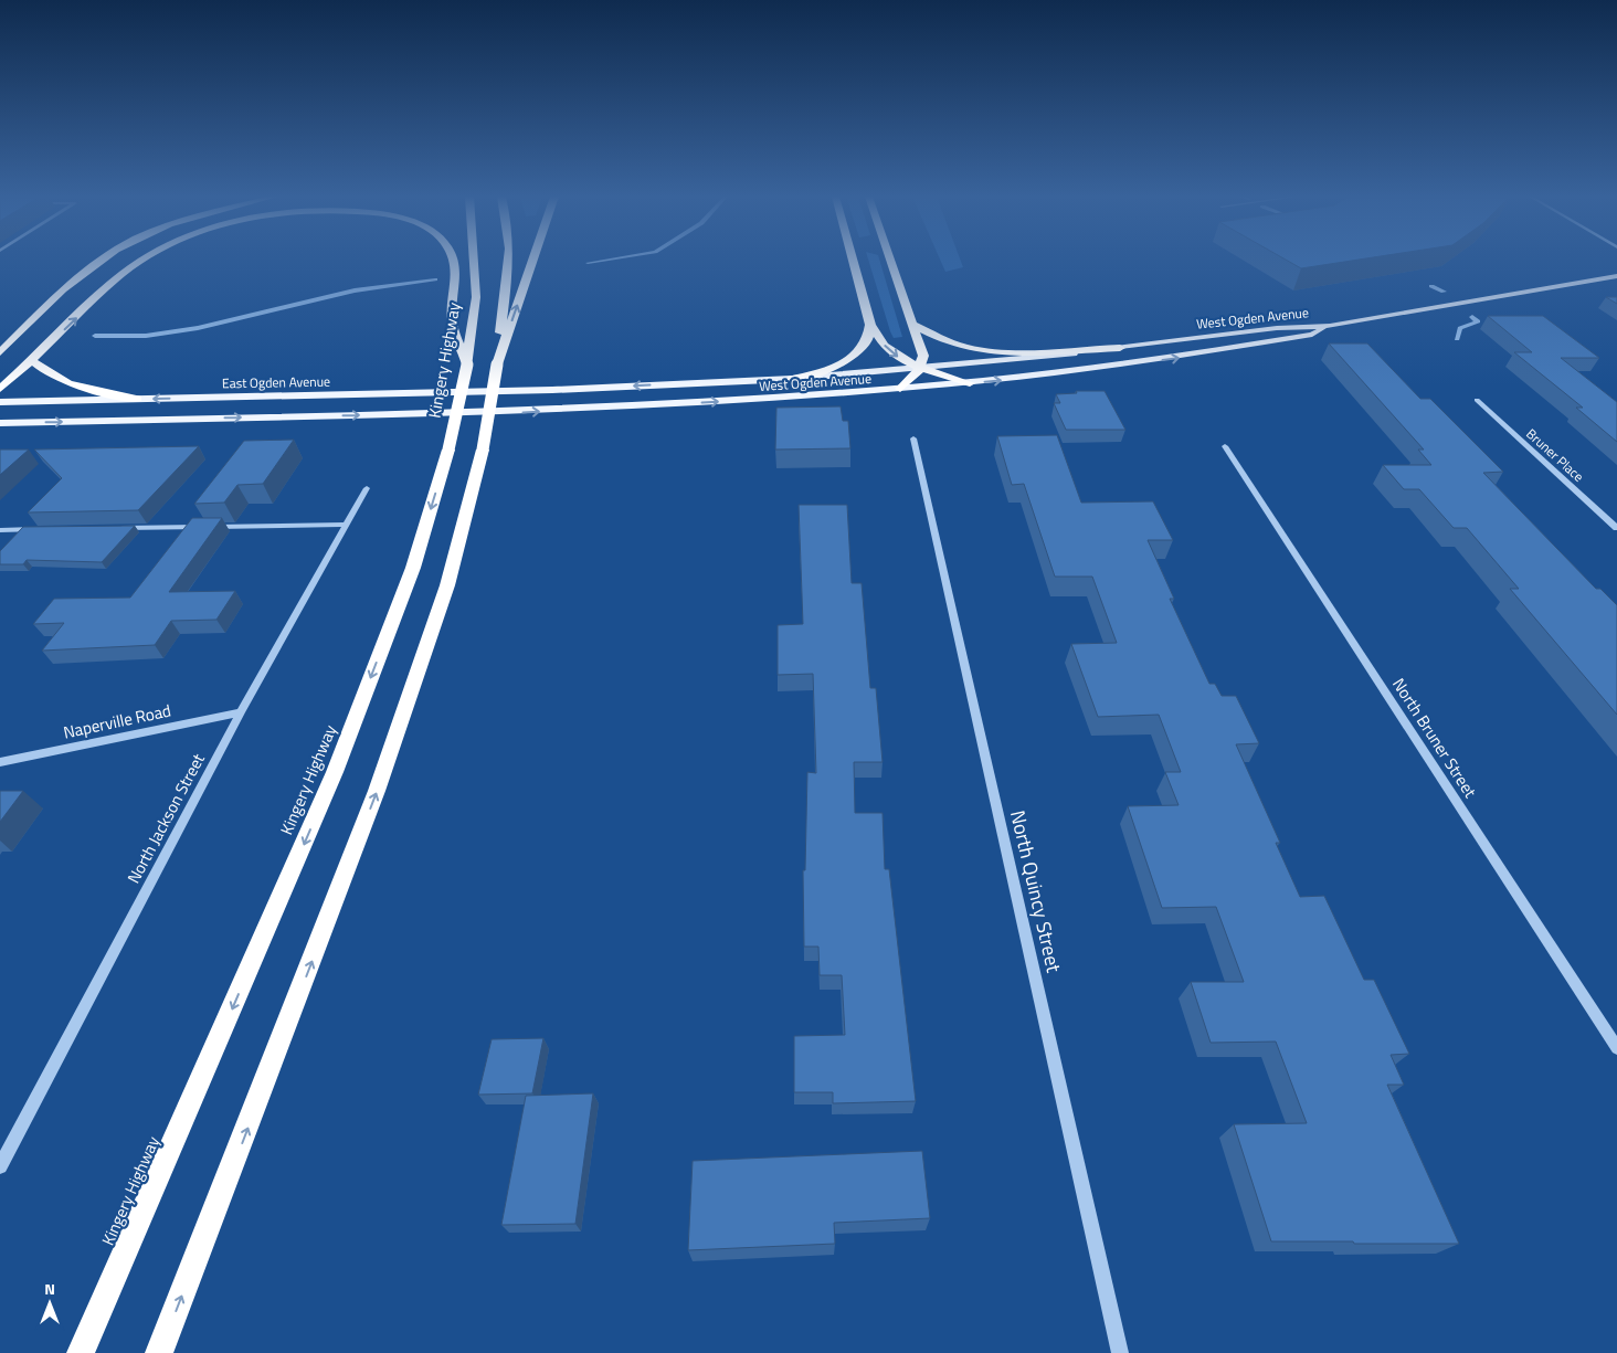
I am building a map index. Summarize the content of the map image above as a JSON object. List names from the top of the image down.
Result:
{
  "streets": {
    "highway": ["Kingery Highway"],
    "main road": ["West Ogden Avenue", "East Ogden Avenue"],
    "street": [
      "Bruner Place",
      "Naperville Road",
      "North Bruner Street",
      "North Jackson Street",
      "North Quincy Street"
    ]
  },
  "crossings": [
    ["West Ogden Avenue", "East Ogden Avenue"],
    ["Naperville Road", "North Jackson Street"]
  ],
  "one_way": ["East Ogden Avenue"],
  "north": "top"
}
